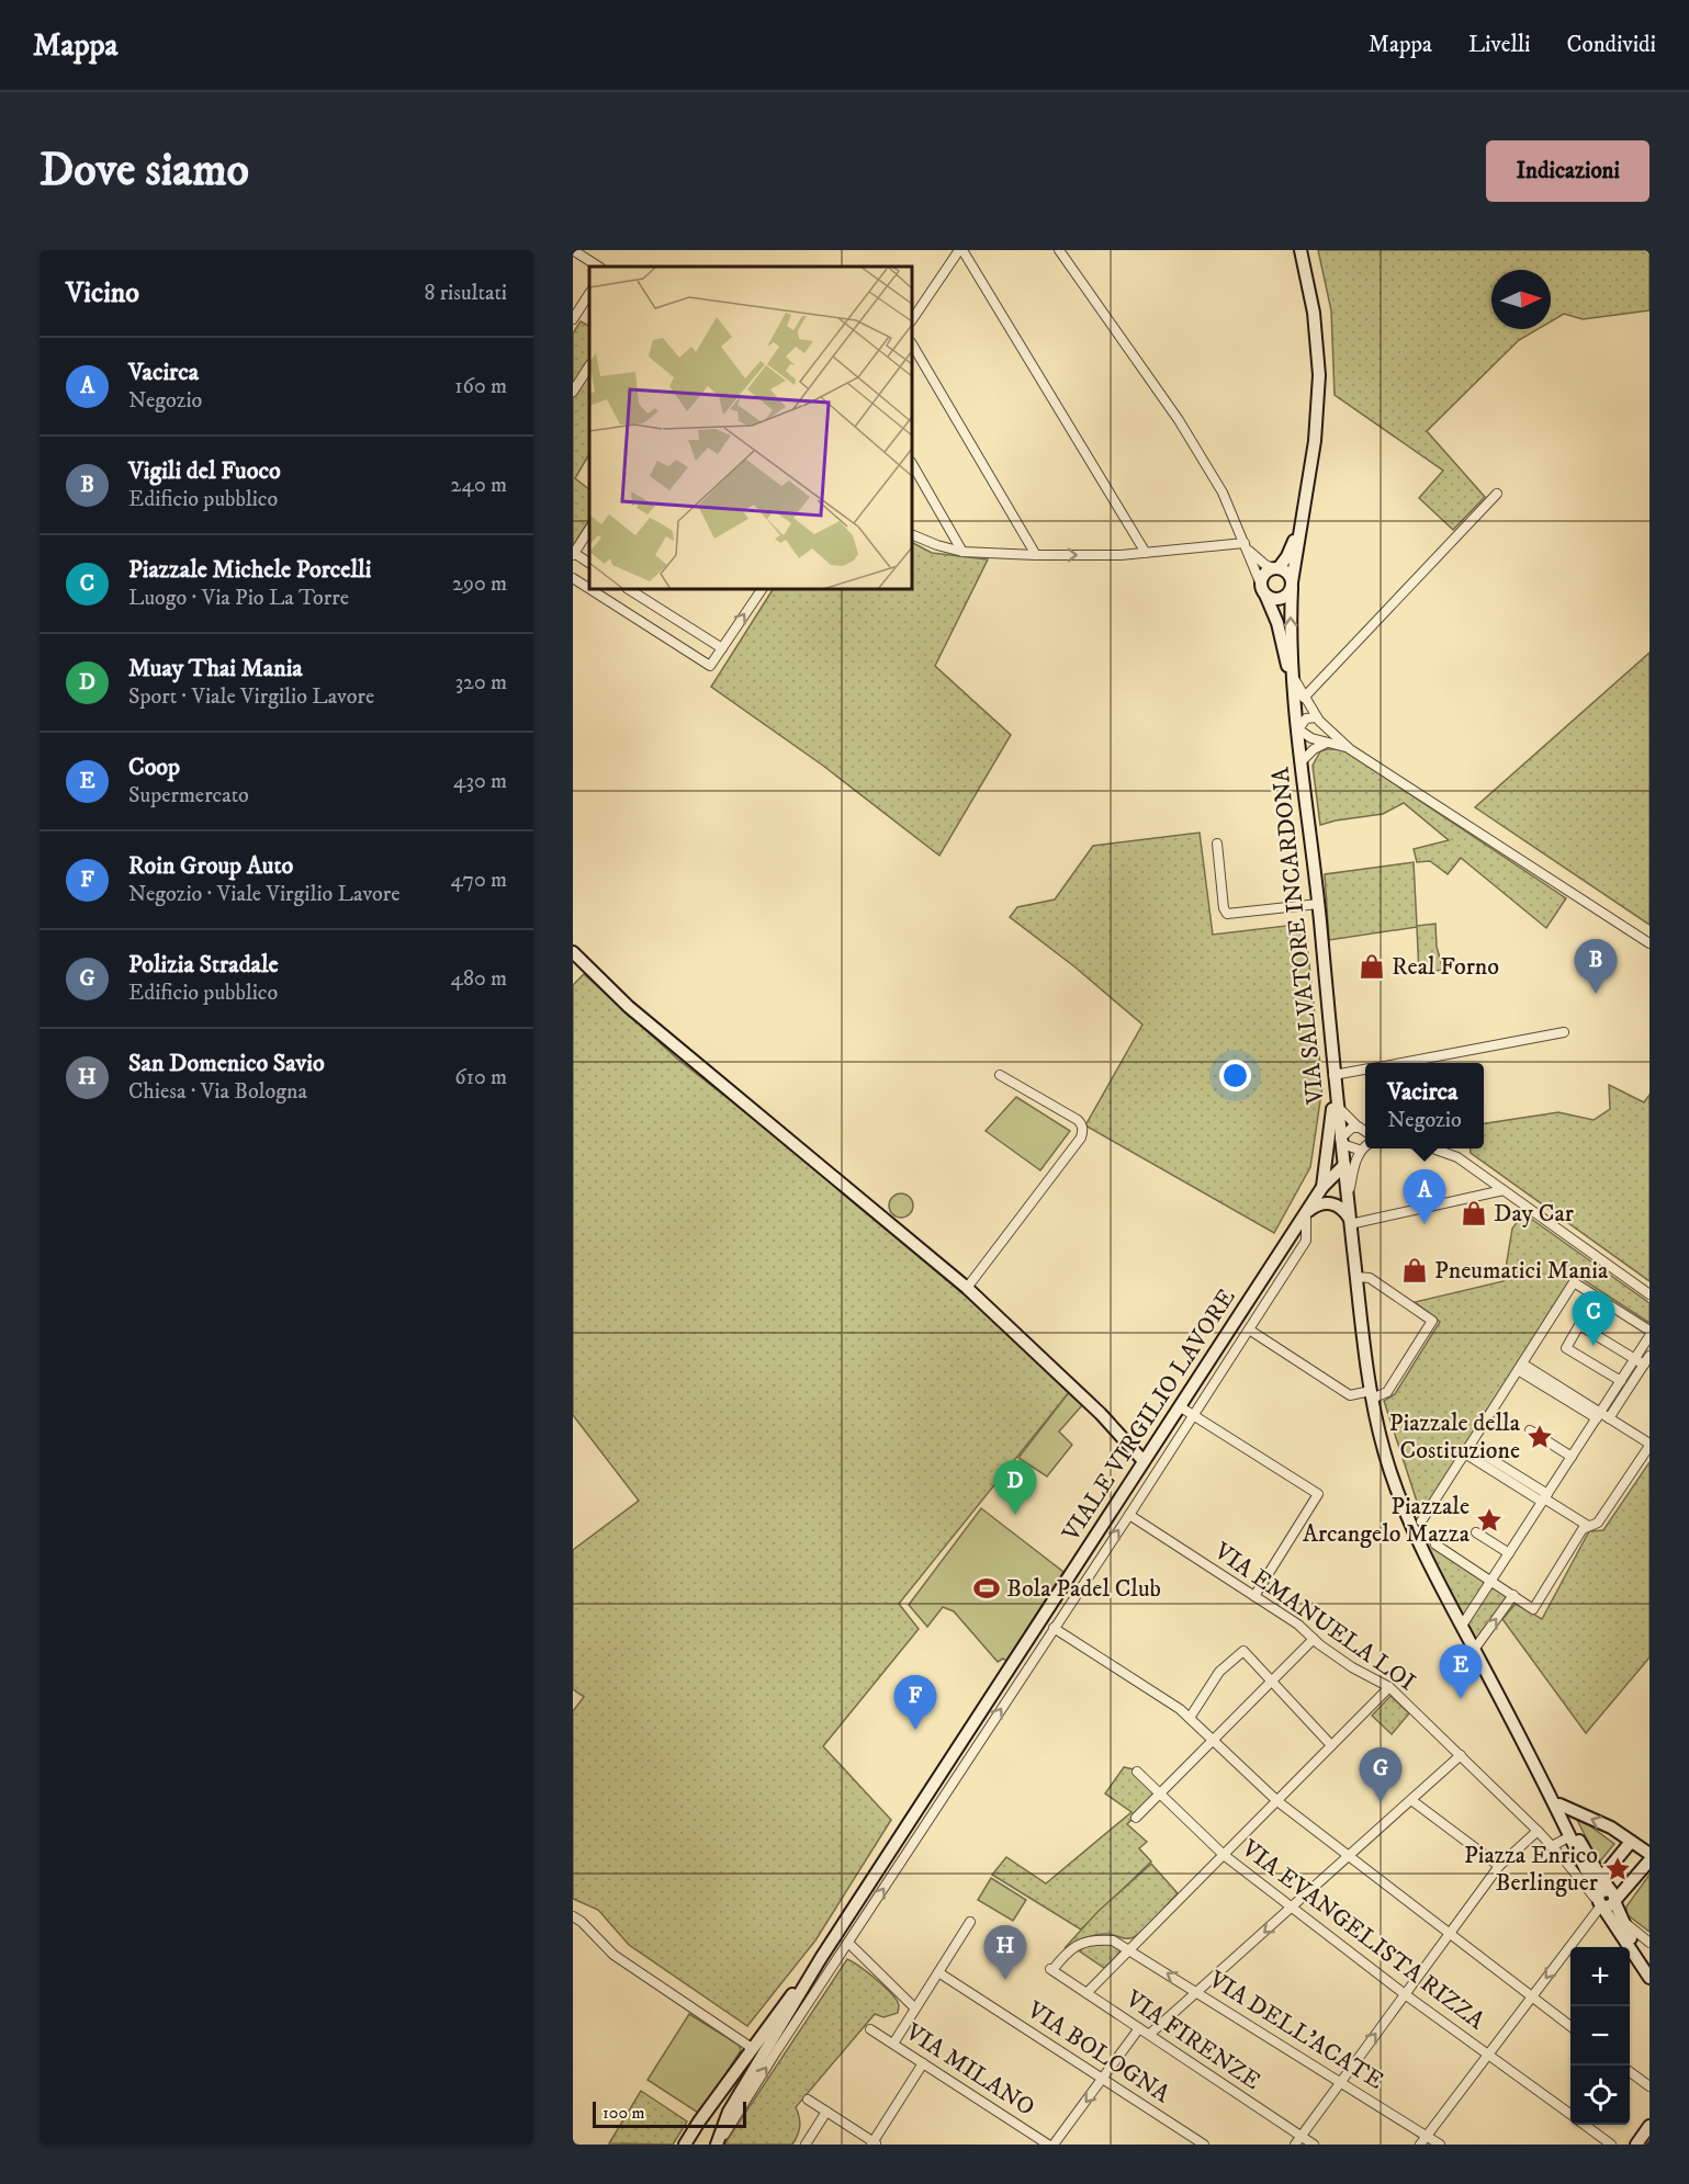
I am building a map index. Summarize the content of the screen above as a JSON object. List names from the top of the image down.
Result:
{
  "streets": {
    "street": [
      "VIA SALVATORE INCARDONA",
      "VIALE VIRGILIO LAVORE",
      "VIA EMANUELA LOI",
      "VIA EVANGELISTA RIZZA",
      "VIA DELL'ACATE",
      "VIA FIRENZE",
      "VIA BOLOGNA",
      "VIA MILANO"
    ]
  },
  "crossings": [
    ["VIA SALVATORE INCARDONA", "VIALE VIRGILIO LAVORE"],
    ["VIA DELL'ACATE", "VIA FIRENZE"]
  ],
  "places": {
    "shop": ["Real Forno", "Day Car", "Pneumatici Mania"],
    "place": ["Piazzale della Costituzione", "Piazzale Arcangelo Mazza", "Piazza Enrico Berlinguer"],
    "sports": ["Bola Padel Club"]
  },
  "scale_bar": "100 m",
  "north": "right",
  "page": {
    "header": "Mappa",
    "nav": ["Mappa", "Livelli", "Condividi"],
    "buttons": "Indicazioni",
    "title": "Dove siamo",
    "heading": ["Vicino", "8 risultati"],
    "list": [
      {
        "mark": "A",
        "name": "Vacirca",
        "note": "Negozio",
        "value": "160 m"
      },
      {
        "mark": "B",
        "name": "Vigili del Fuoco",
        "note": "Edificio pubblico",
        "value": "240 m"
      },
      {
        "mark": "C",
        "name": "Piazzale Michele Porcelli",
        "note": "Luogo · Via Pio La Torre",
        "value": "290 m"
      },
      {
        "mark": "D",
        "name": "Muay Thai Mania",
        "note": "Sport · Viale Virgilio Lavore",
        "value": "320 m"
      },
      {
        "mark": "E",
        "name": "Coop",
        "note": "Supermercato",
        "value": "430 m"
      },
      {
        "mark": "F",
        "name": "Roin Group Auto",
        "note": "Negozio · Viale Virgilio Lavore",
        "value": "470 m"
      },
      {
        "mark": "G",
        "name": "Polizia Stradale",
        "note": "Edificio pubblico",
        "value": "480 m"
      },
      {
        "mark": "H",
        "name": "San Domenico Savio",
        "note": "Chiesa · Via Bologna",
        "value": "610 m"
      }
    ],
    "pins": [
      "B",
      "A",
      "C",
      "D",
      "E",
      "F",
      "G",
      "H"
    ],
    "popup": ["Vacirca", "Negozio"],
    "map_buttons": ["+", "−"],
    "scale": "100 m"
  }
}
